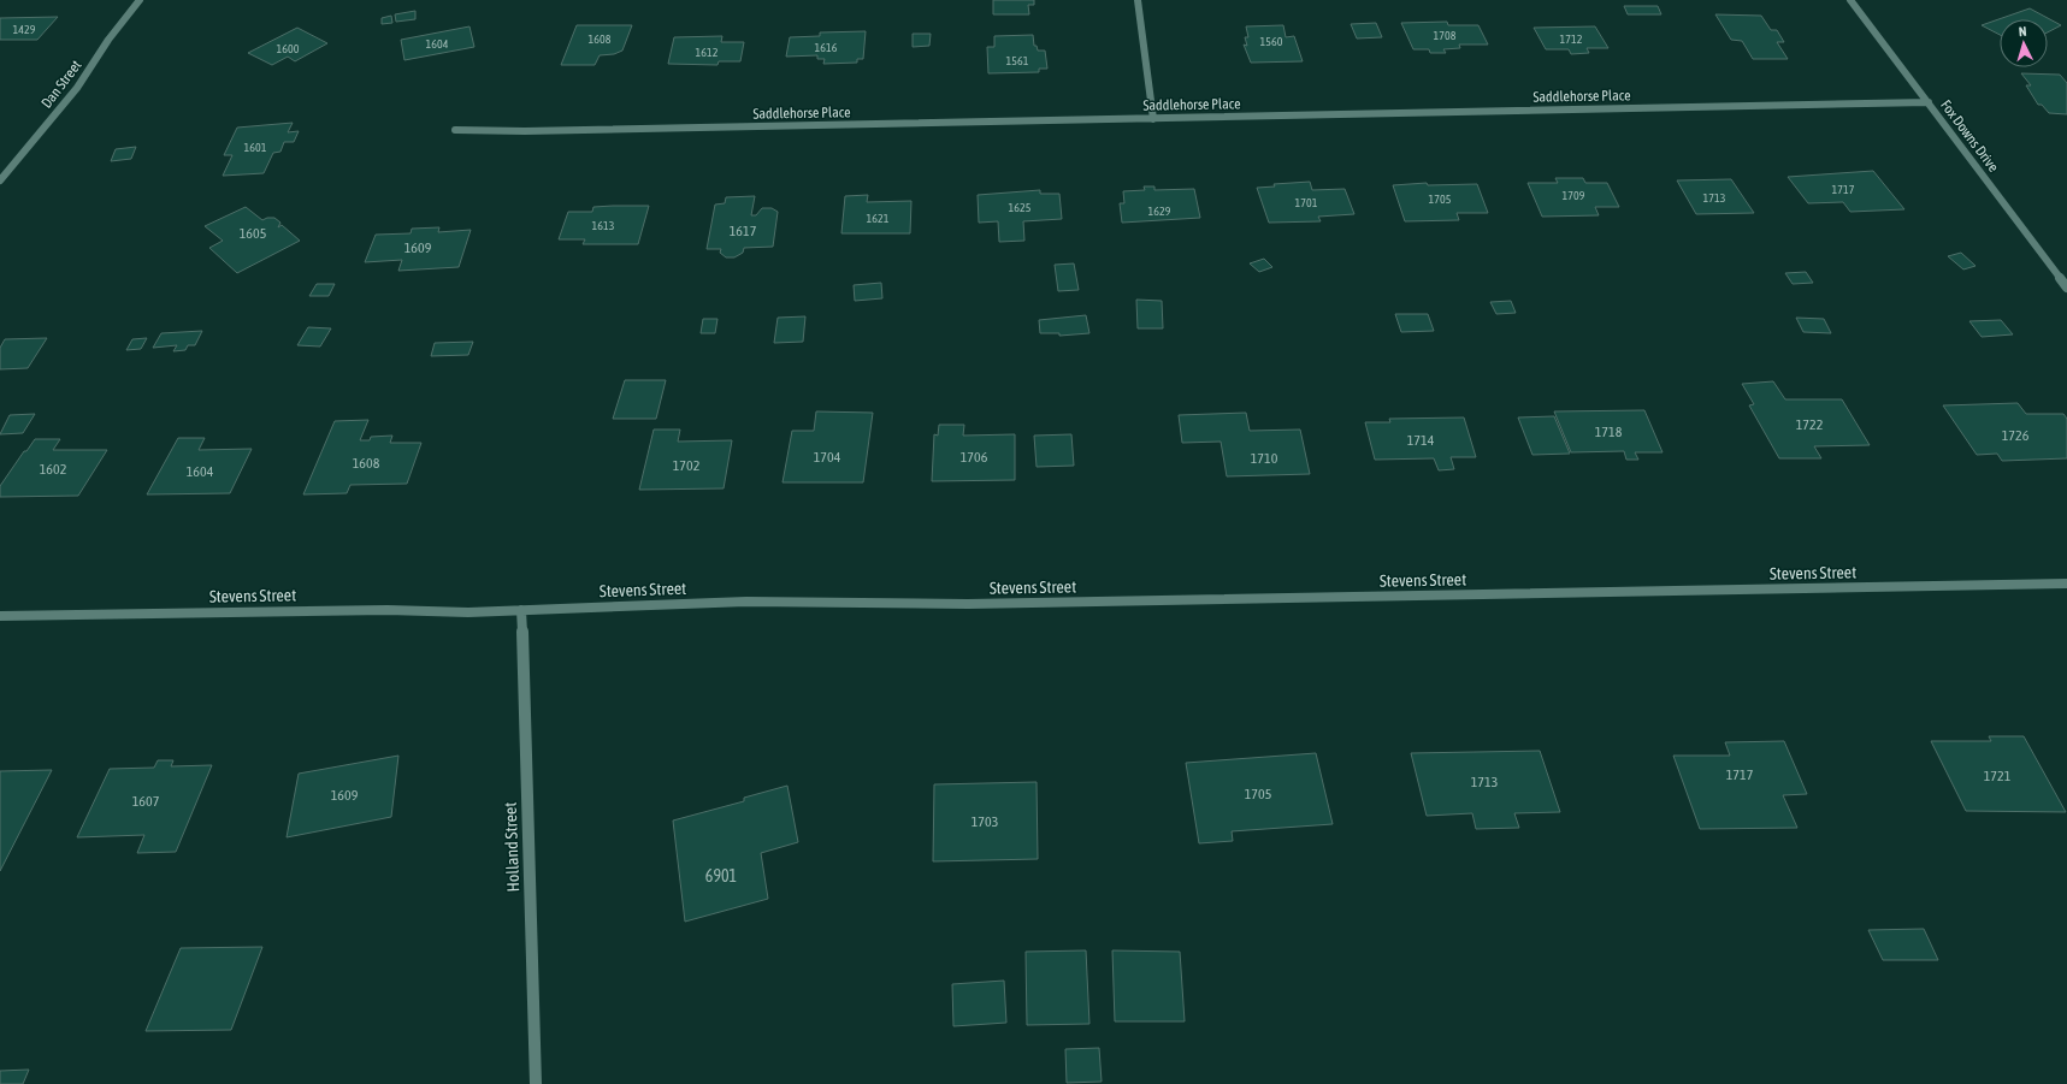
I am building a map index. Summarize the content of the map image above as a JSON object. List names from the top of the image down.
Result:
{
  "streets": {
    "street": [
      "Dan Street",
      "Saddlehorse Place",
      "Fox Downs Drive",
      "Stevens Street",
      "Holland Street"
    ]
  },
  "crossings": [
    ["Saddlehorse Place", "Fox Downs Drive"],
    ["Stevens Street", "Holland Street"]
  ],
  "house_numbers": [
    "1429",
    "1708",
    "1608",
    "1712",
    "1560",
    "1604",
    "1616",
    "1600",
    "1612",
    "1561",
    "1601",
    "1717",
    "1709",
    "1713",
    "1705",
    "1701",
    "1625",
    "1629",
    "1621",
    "1613",
    "1617",
    "1605",
    "1609",
    "1722",
    "1718",
    "1726",
    "1714",
    "1704",
    "1706",
    "1710",
    "1608",
    "1702",
    "1602",
    "1604",
    "1717",
    "1721",
    "1713",
    "1705",
    "1609",
    "1607",
    "1703",
    "6901"
  ],
  "north": "top"
}
